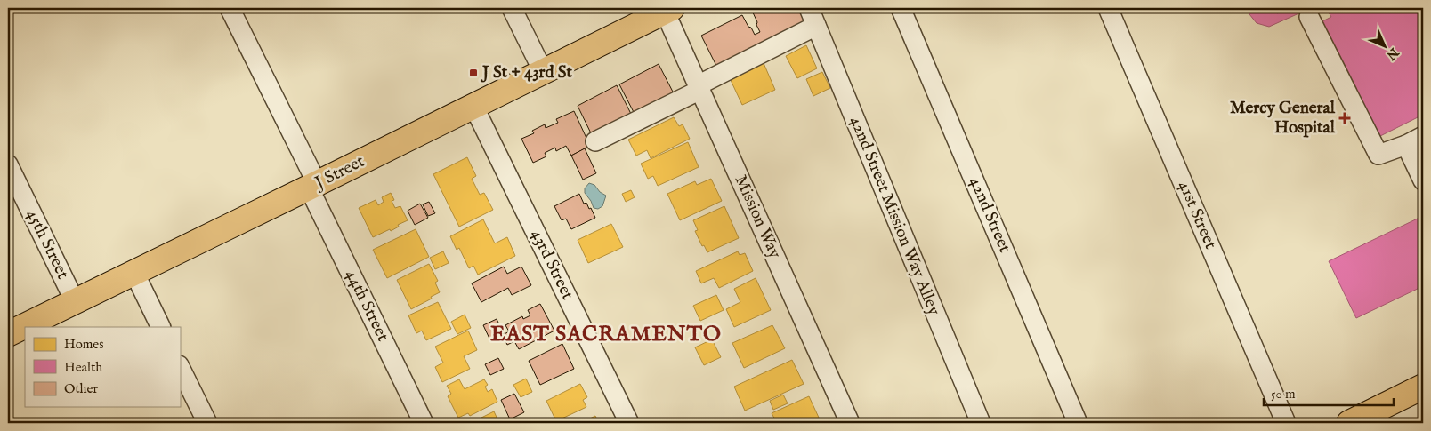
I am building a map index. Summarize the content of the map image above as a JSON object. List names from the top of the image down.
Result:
{
  "streets": {
    "main road": ["J Street"],
    "street": [
      "42nd Street",
      "41st Street",
      "42nd Street Mission Way Alley",
      "Mission Way",
      "45th Street",
      "43rd Street",
      "44th Street"
    ]
  },
  "crossings": [
    ["J Street", "Mission Way"],
    ["J Street", "45th Street"],
    ["J Street", "43rd Street"],
    ["J Street", "44th Street"]
  ],
  "districts": ["EAST SACRAMENTO"],
  "places": {
    "transit": ["J St + 43rd St"],
    "health": ["Mercy General Hospital"]
  },
  "legend": ["Homes", "Health", "Other"],
  "scale_bar": "50 m",
  "north": "bottom right"
}
